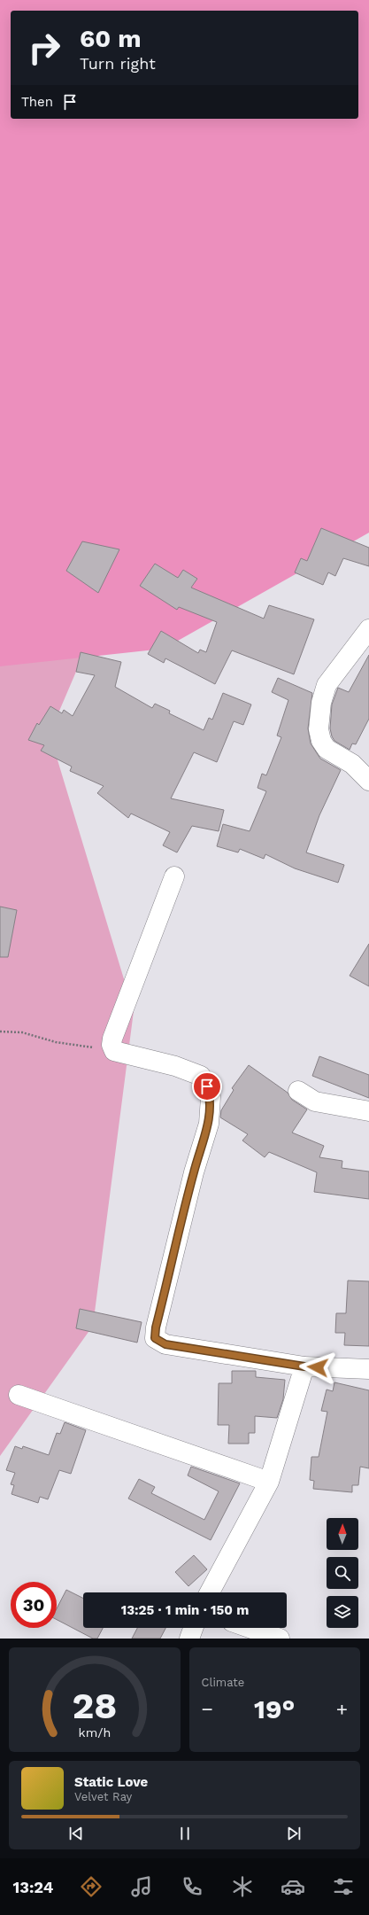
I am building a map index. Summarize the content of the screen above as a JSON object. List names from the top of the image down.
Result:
{
  "north": "top",
  "page": {
    "turn": ["60 m", "Turn right"],
    "then": "Then",
    "limit": "30",
    "trip": "13:25 · 1 min · 150 m",
    "tile": "Climate",
    "heat": ["−", "19°", "+"],
    "song": ["Static Love", "Velvet Ray"],
    "tabs": "13:24",
    "gauge": ["28", "km/h"]
  }
}
